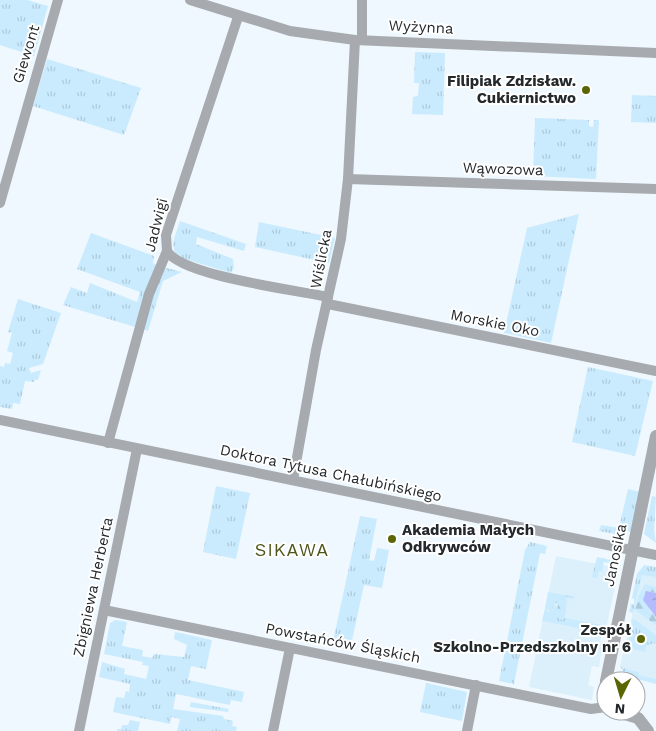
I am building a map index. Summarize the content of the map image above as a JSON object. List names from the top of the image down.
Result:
{
  "streets": {
    "street": [
      "Wyżynna",
      "Giewont",
      "Wąwozowa",
      "Jadwigi",
      "Wiślicka",
      "Morskie Oko",
      "Doktora Tytusa Chałubińskiego",
      "Janosika",
      "Zbigniewa Herberta",
      "Powstańców Śląskich"
    ]
  },
  "crossings": [
    ["Wyżynna", "Jadwigi"],
    ["Wyżynna", "Wiślicka"],
    ["Wąwozowa", "Wiślicka"],
    ["Jadwigi", "Morskie Oko"],
    ["Jadwigi", "Doktora Tytusa Chałubińskiego"],
    ["Wiślicka", "Morskie Oko"],
    ["Wiślicka", "Doktora Tytusa Chałubińskiego"],
    ["Doktora Tytusa Chałubińskiego", "Janosika"],
    ["Doktora Tytusa Chałubińskiego", "Zbigniewa Herberta"],
    ["Zbigniewa Herberta", "Powstańców Śląskich"]
  ],
  "districts": ["SIKAWA"],
  "places": ["Filipiak Zdzisław. Cukiernictwo", "Akademia Małych Odkrywców", "Zespół Szkolno-Przedszkolny nr 6"],
  "north": "bottom"
}
